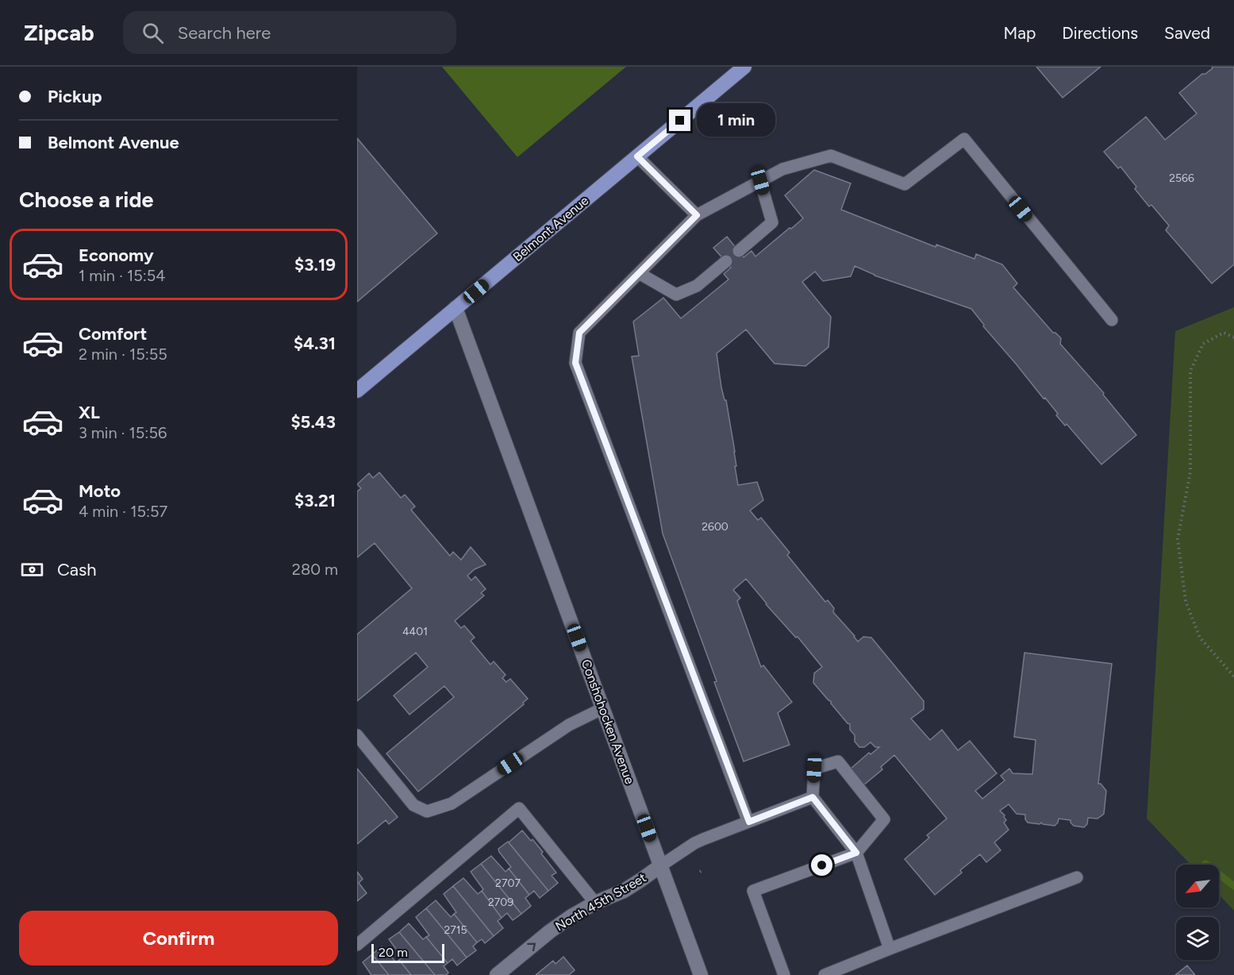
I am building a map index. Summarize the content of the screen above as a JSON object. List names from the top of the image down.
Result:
{
  "streets": {
    "main road": ["Belmont Avenue", "Conshohocken Avenue", "North 45th Street"]
  },
  "crossings": [
    ["Belmont Avenue", "Conshohocken Avenue"],
    ["Conshohocken Avenue", "North 45th Street"]
  ],
  "one_way": ["North 45th Street"],
  "house_numbers": [
    "2566",
    "2600",
    "4401",
    "2707",
    "2709",
    "2715"
  ],
  "scale_bar": "20 m",
  "north": "bottom left",
  "page": {
    "header": "Zipcab",
    "search": "Search here",
    "nav": ["Map", "Directions", "Saved"],
    "banner": ["Pickup", "Belmont Avenue"],
    "bubble": "1 min",
    "heading": "Choose a ride",
    "list": [
      {
        "name": "Economy",
        "note": "1 min · 15:54",
        "value": "$3.19"
      },
      {
        "name": "Comfort",
        "note": "2 min · 15:55",
        "value": "$4.31"
      },
      {
        "name": "XL",
        "note": "3 min · 15:56",
        "value": "$5.43"
      },
      {
        "name": "Moto",
        "note": "4 min · 15:57",
        "value": "$3.21"
      }
    ],
    "pay": ["Cash", "280 m"],
    "buttons": "Confirm",
    "scale": "20 m"
  }
}
